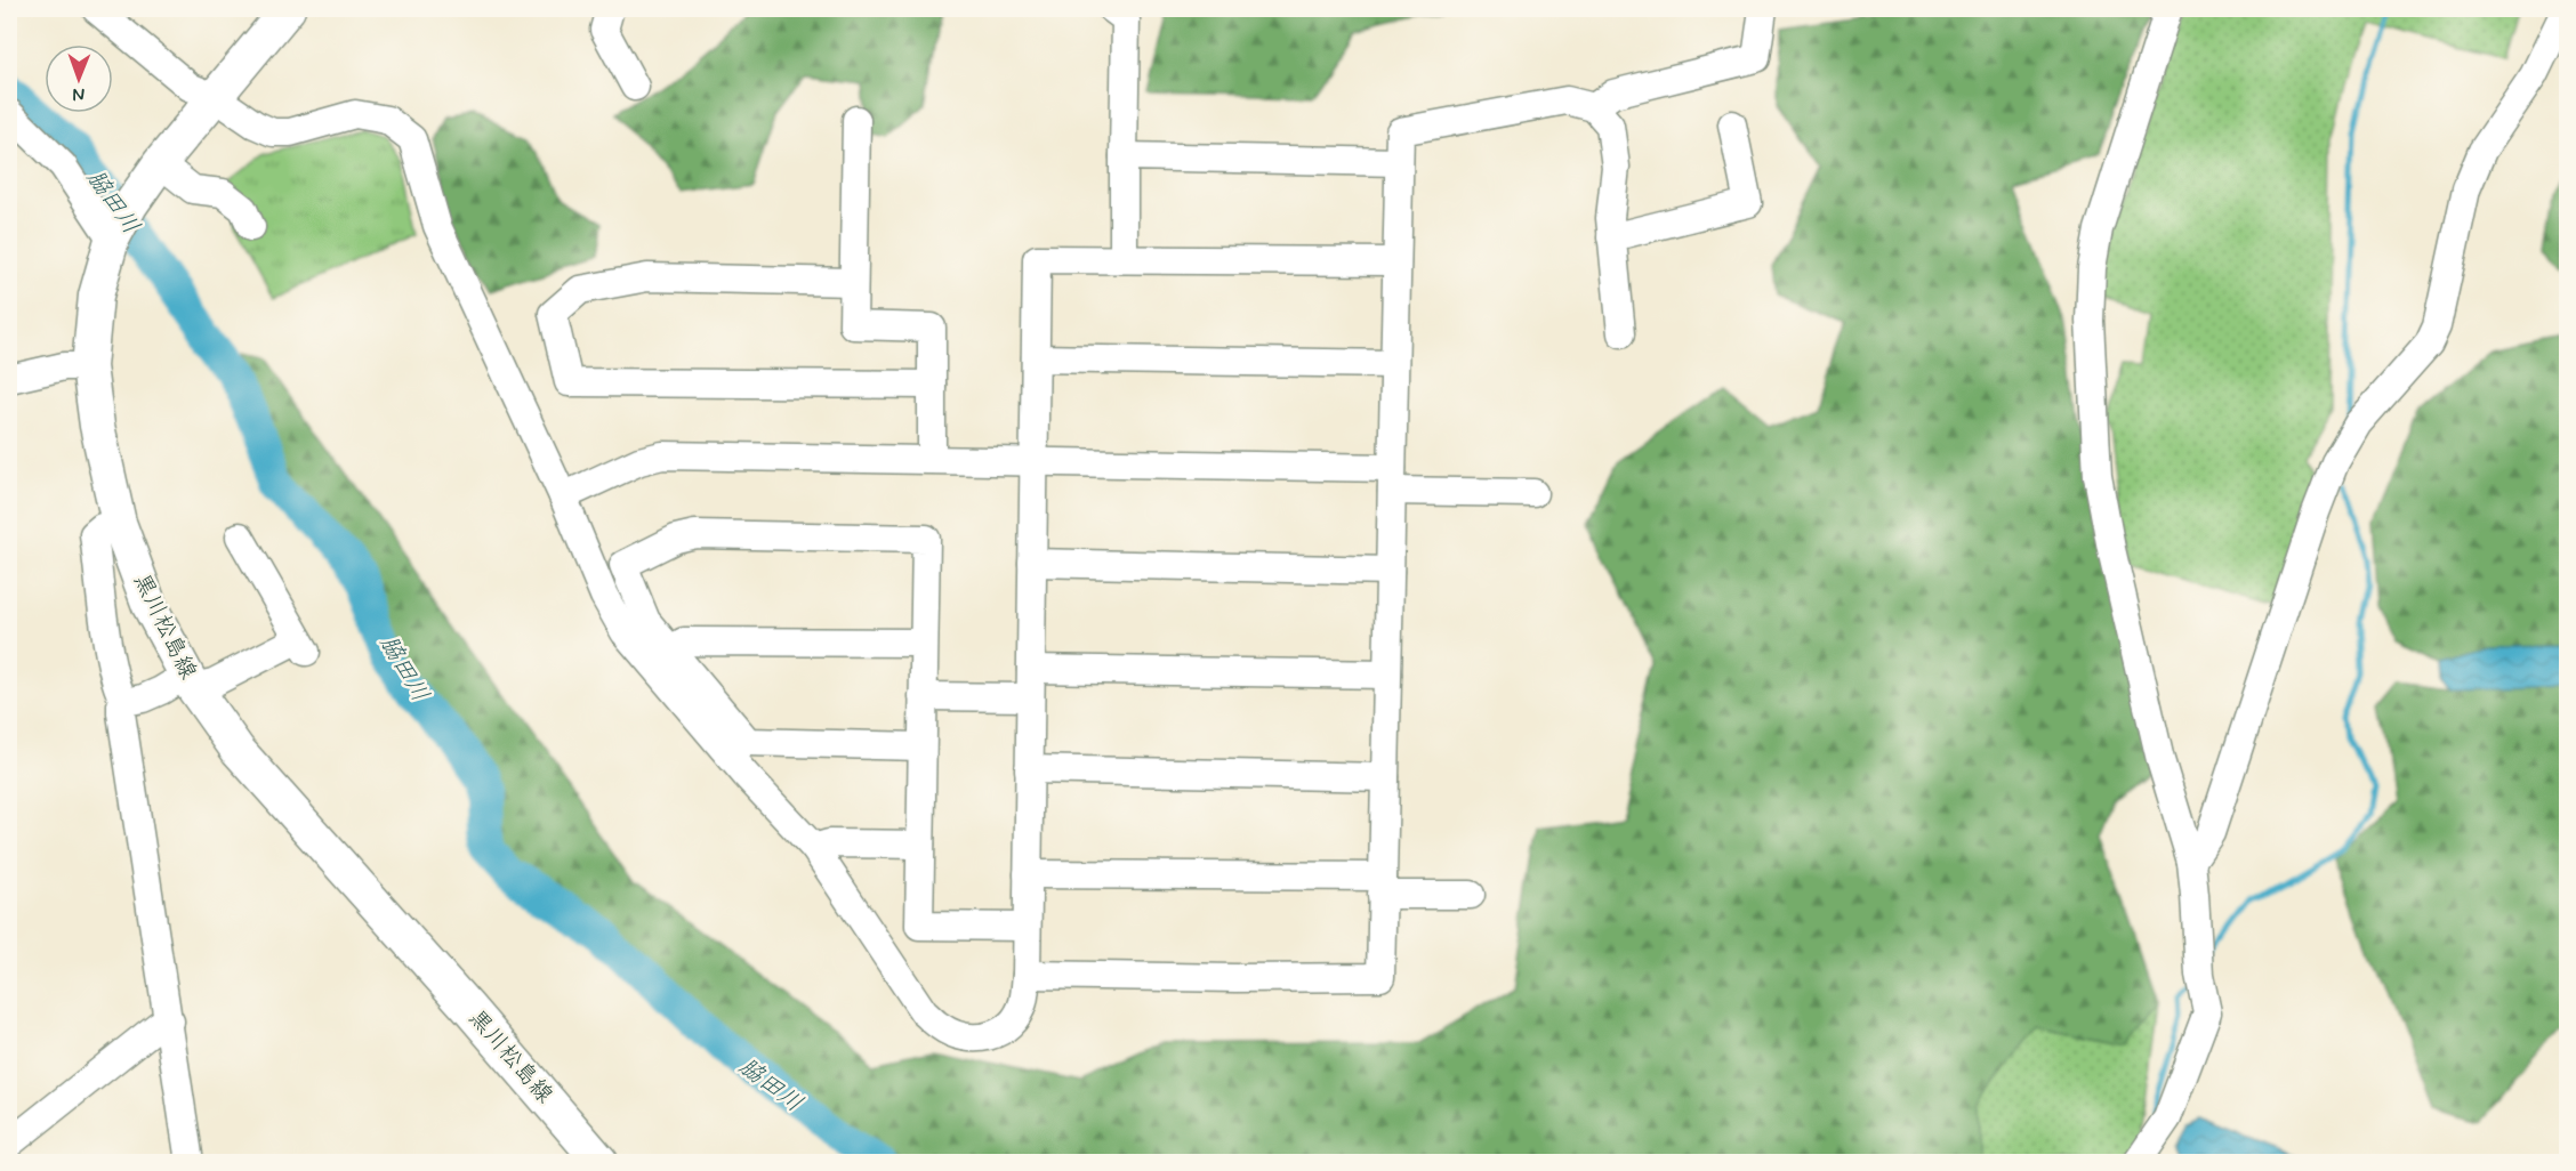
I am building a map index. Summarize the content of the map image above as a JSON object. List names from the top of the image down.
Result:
{
  "streets": {
    "main road": ["黒川松島線"]
  },
  "water": ["脇田川"],
  "north": "bottom"
}
